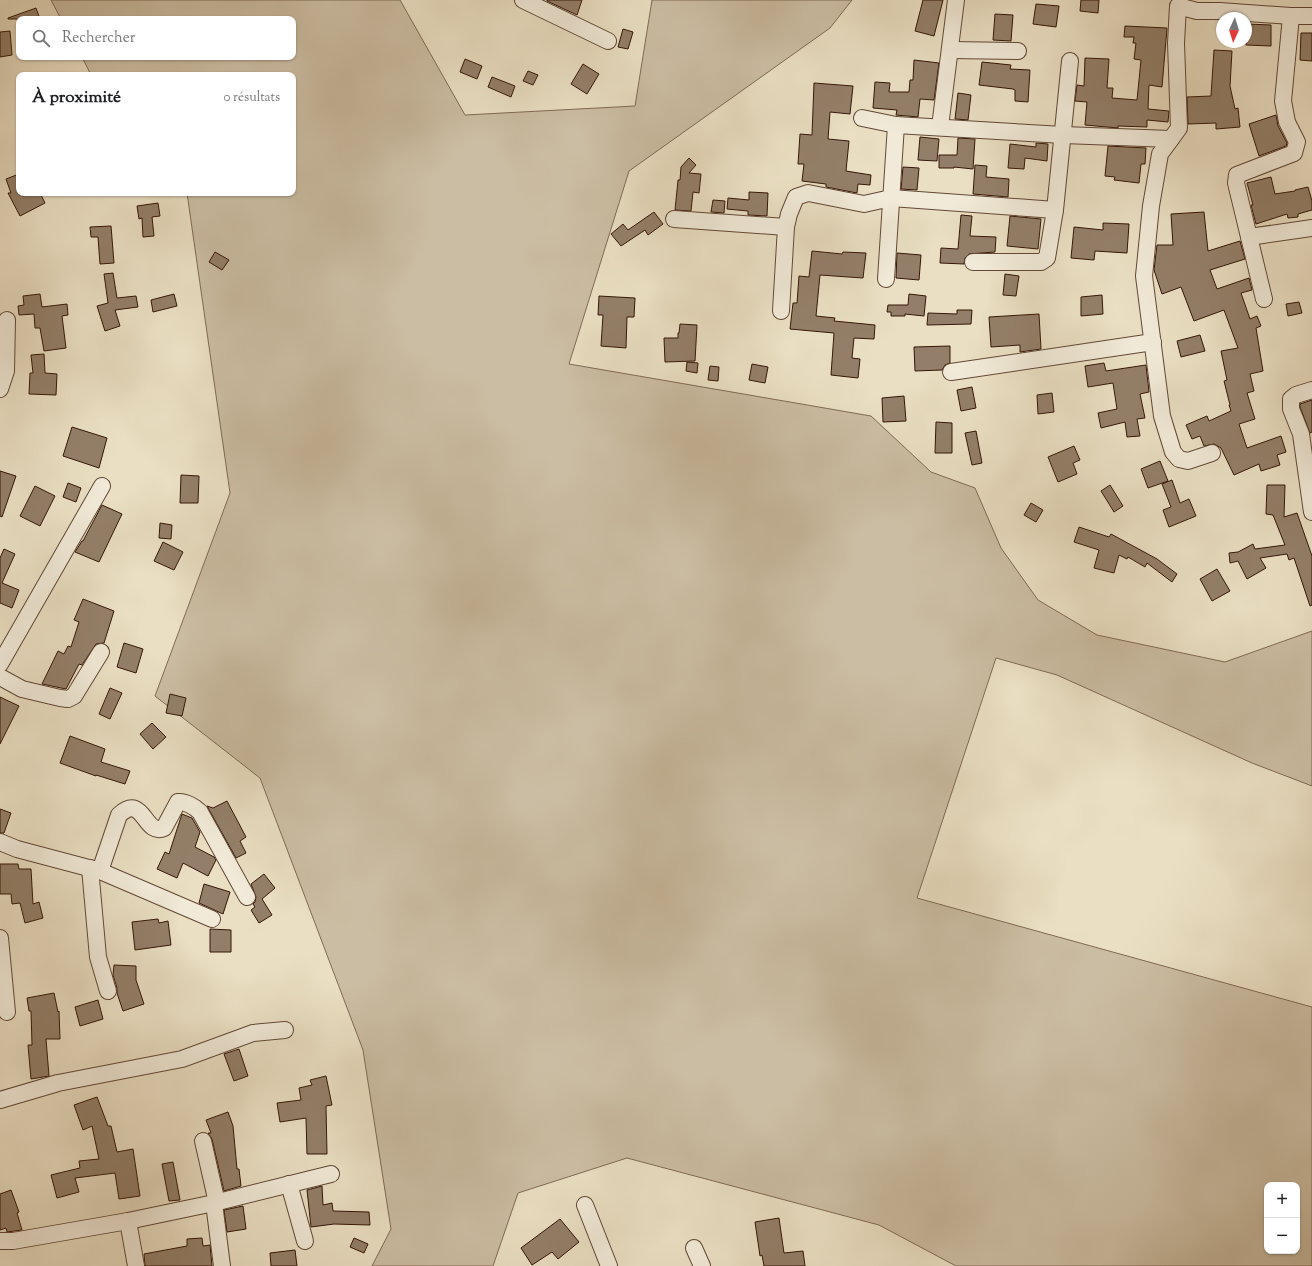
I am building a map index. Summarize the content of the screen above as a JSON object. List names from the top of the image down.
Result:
{
  "north": "bottom",
  "page": {
    "search": "Rechercher",
    "heading": ["À proximité", "0 résultats"],
    "map_buttons": ["+", "−"]
  }
}
